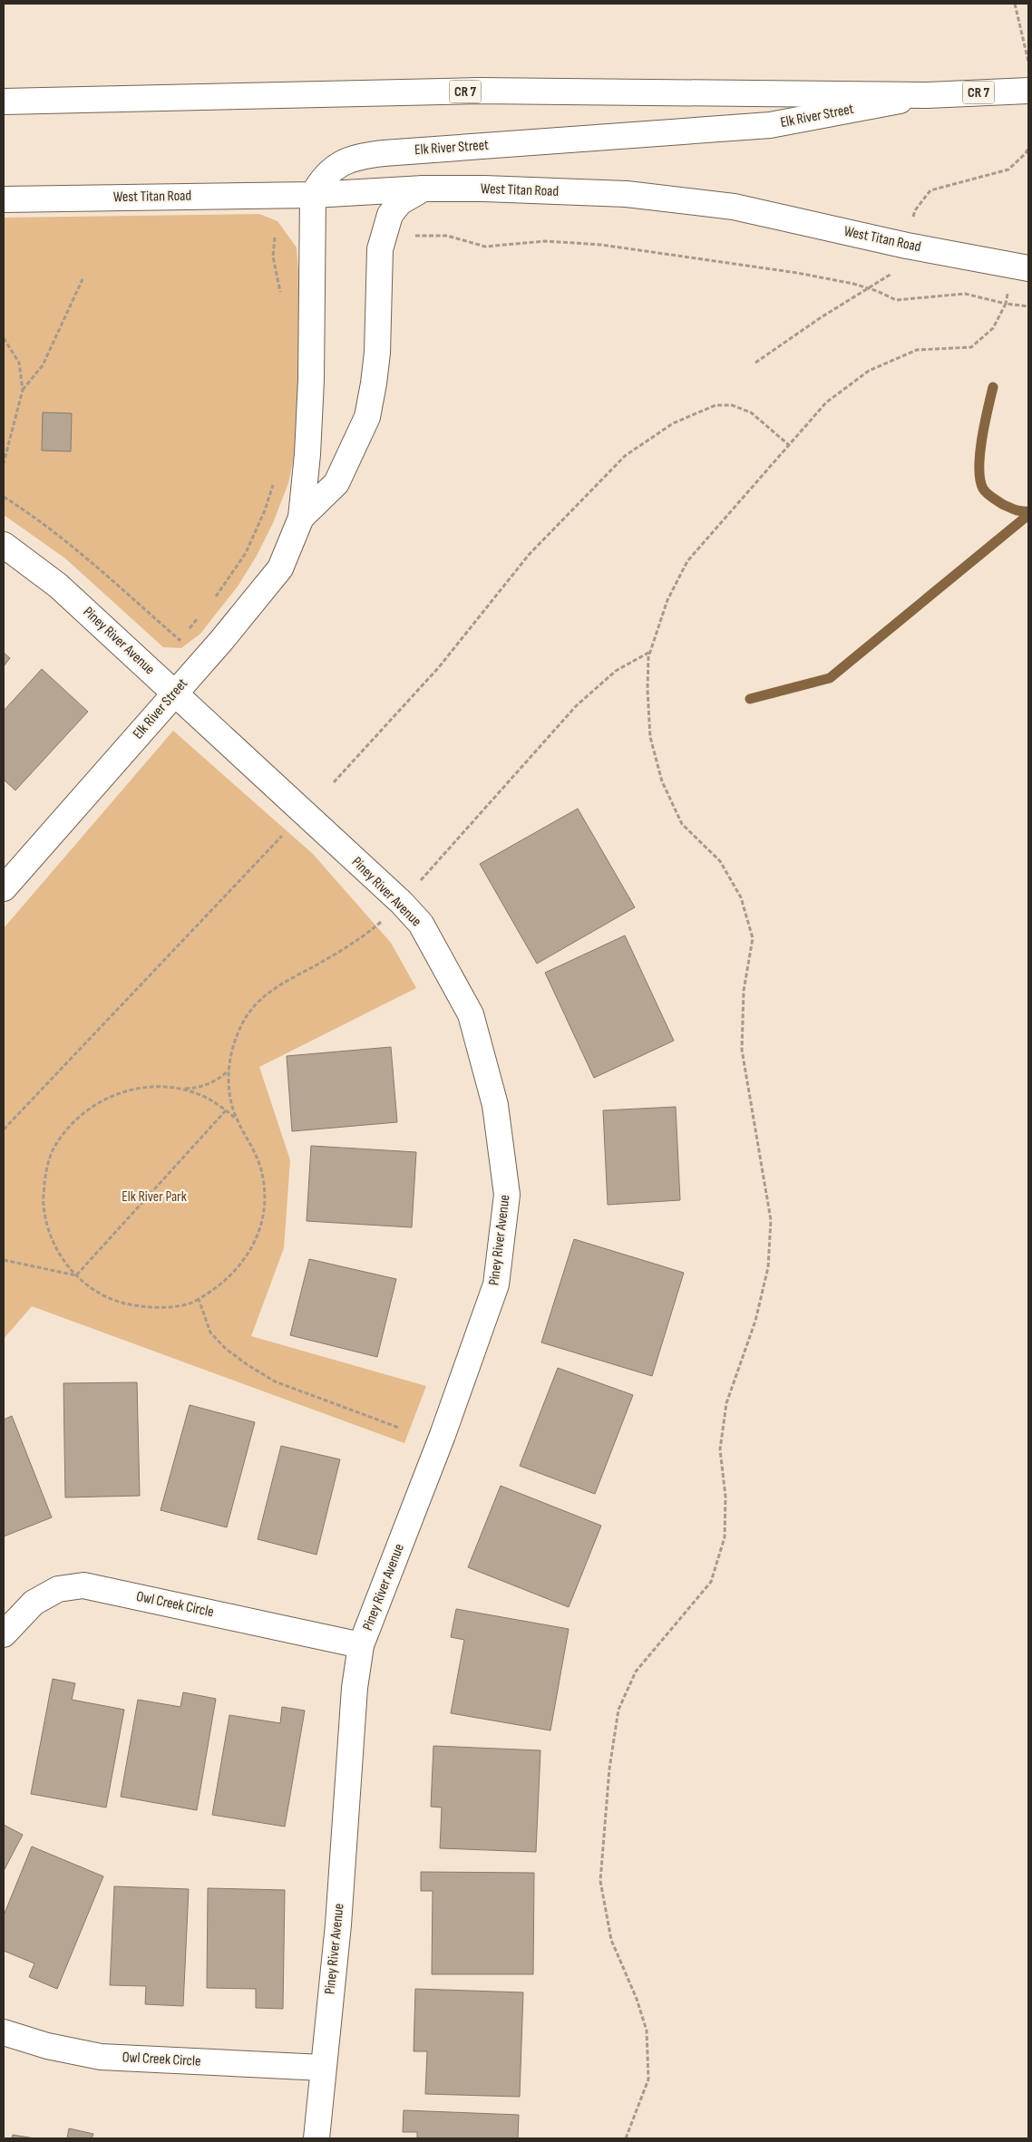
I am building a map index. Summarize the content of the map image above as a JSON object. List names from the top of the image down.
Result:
{
  "streets": {
    "street": [
      "CR 7",
      "Elk River Street",
      "West Titan Road",
      "Piney River Avenue",
      "Owl Creek Circle"
    ]
  },
  "crossings": [
    ["CR 7", "Elk River Street"],
    ["Elk River Street", "West Titan Road"],
    ["Elk River Street", "Piney River Avenue"],
    ["Piney River Avenue", "Owl Creek Circle"]
  ],
  "parks": ["Elk River Park"]
}
